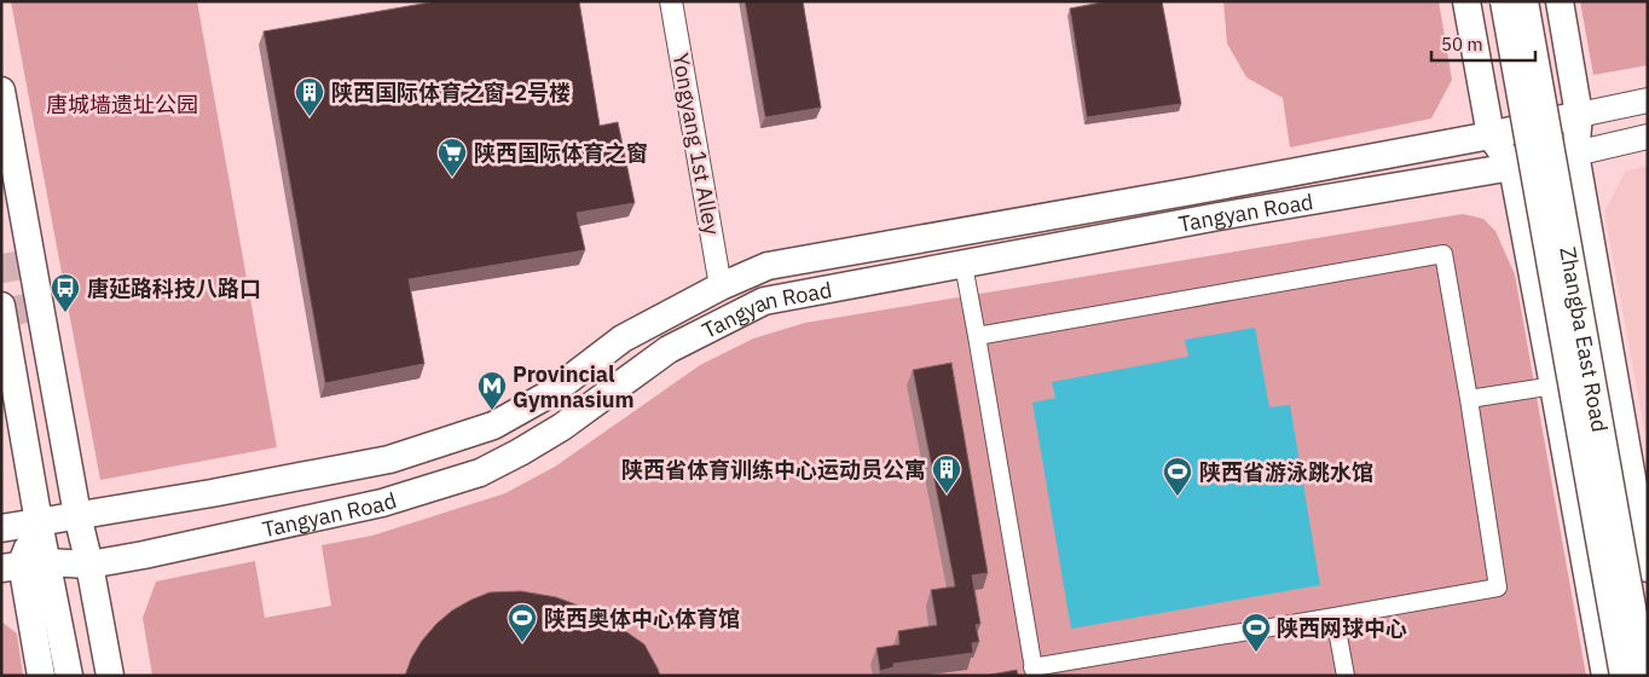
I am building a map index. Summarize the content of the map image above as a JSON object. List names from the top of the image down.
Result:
{
  "streets": {
    "main road": ["Tangyan Road", "Zhangba East Road"],
    "street": ["Yongyang 1st Alley"]
  },
  "crossings": [
    ["Yongyang 1st Alley", "Tangyan Road"],
    ["Tangyan Road", "Zhangba East Road"]
  ],
  "parks": ["唐城墙遗址公园"],
  "places": {
    "building": ["陕西国际体育之窗-2号楼", "陕西省体育训练中心运动员公寓"],
    "supermarket": ["陕西国际体育之窗"],
    "bus stop": ["唐延路科技八路口"],
    "metro station": ["Provincial Gymnasium"],
    "sports": ["陕西省游泳跳水馆", "陕西奥体中心体育馆", "陕西网球中心"]
  },
  "scale_bar": "50 m"
}
